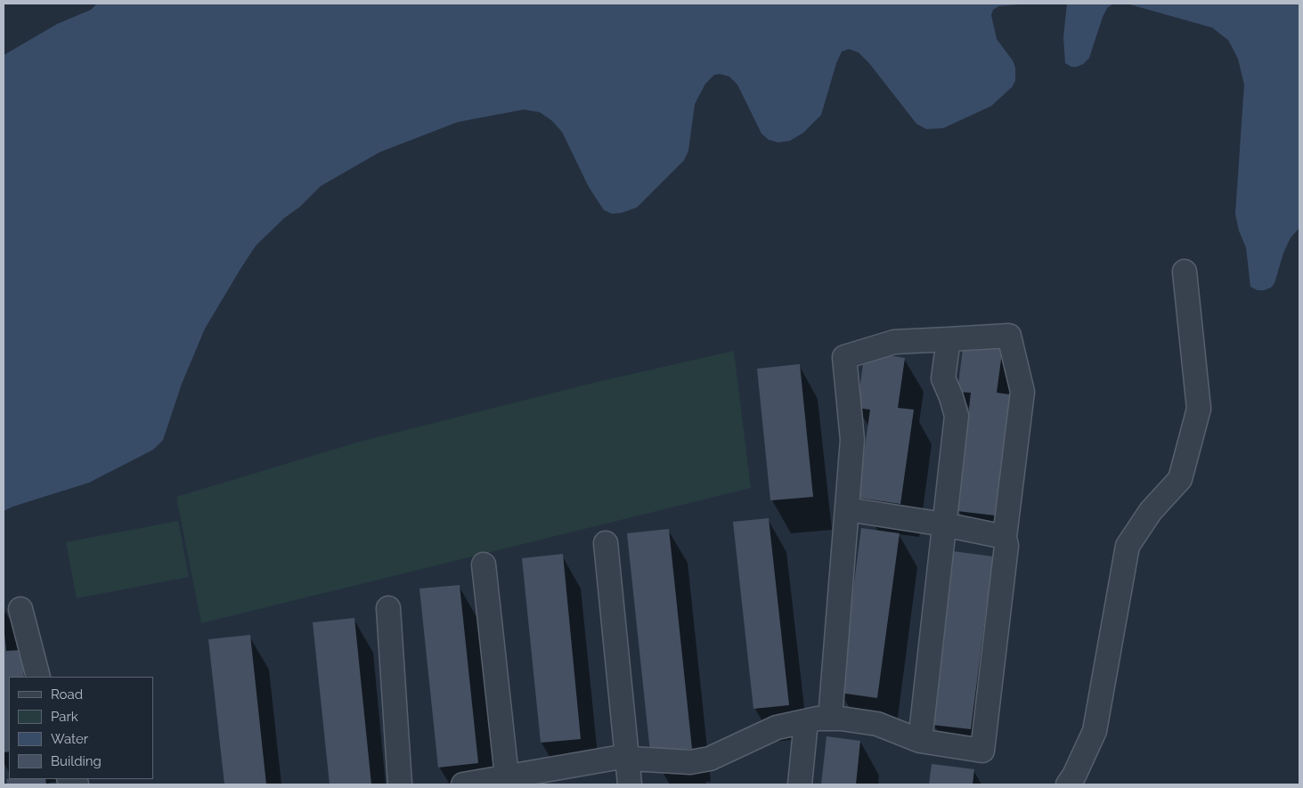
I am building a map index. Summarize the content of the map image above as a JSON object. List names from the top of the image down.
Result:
{
  "legend": [
    "Road",
    "Park",
    "Water",
    "Building"
  ]
}
